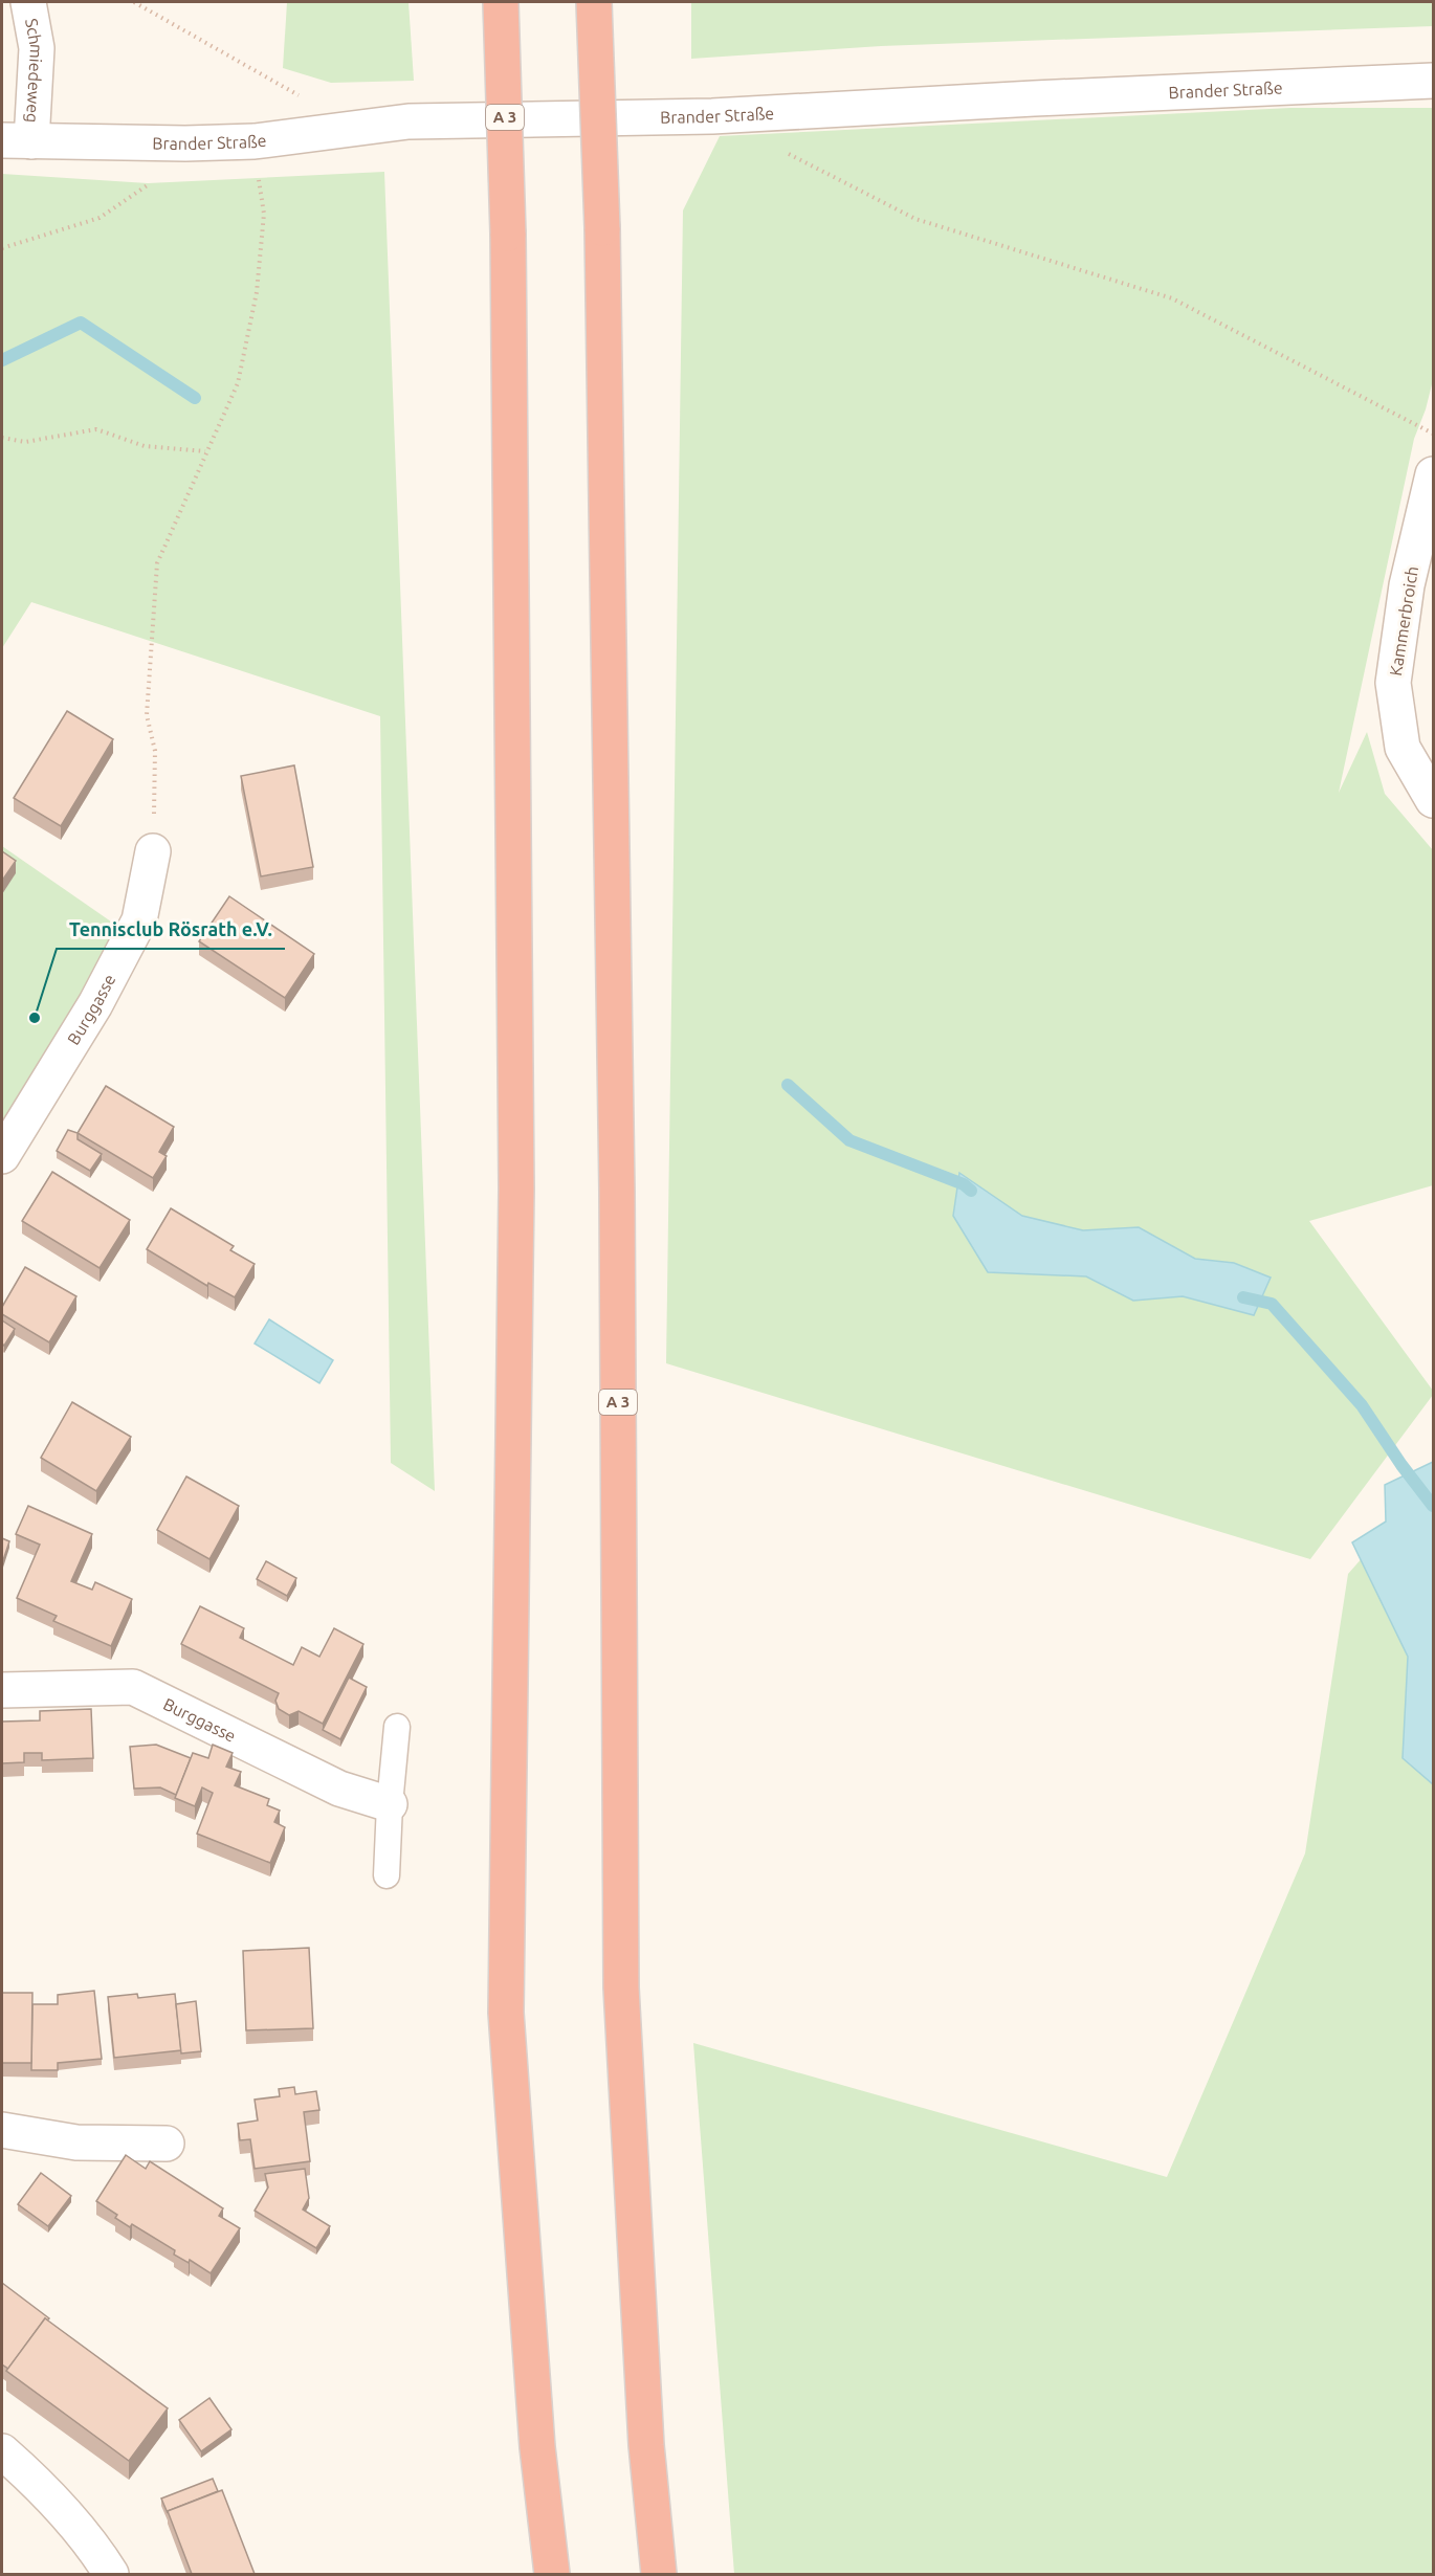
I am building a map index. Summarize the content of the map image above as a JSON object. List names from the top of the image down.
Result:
{
  "streets": {
    "highway": ["A 3"],
    "street": [
      "Schmiedeweg",
      "Brander Straße",
      "Kammerbroich",
      "Burggasse"
    ]
  },
  "crossings": [
    ["Schmiedeweg", "Brander Straße"]
  ],
  "places": ["Tennisclub Rösrath e.V."]
}
